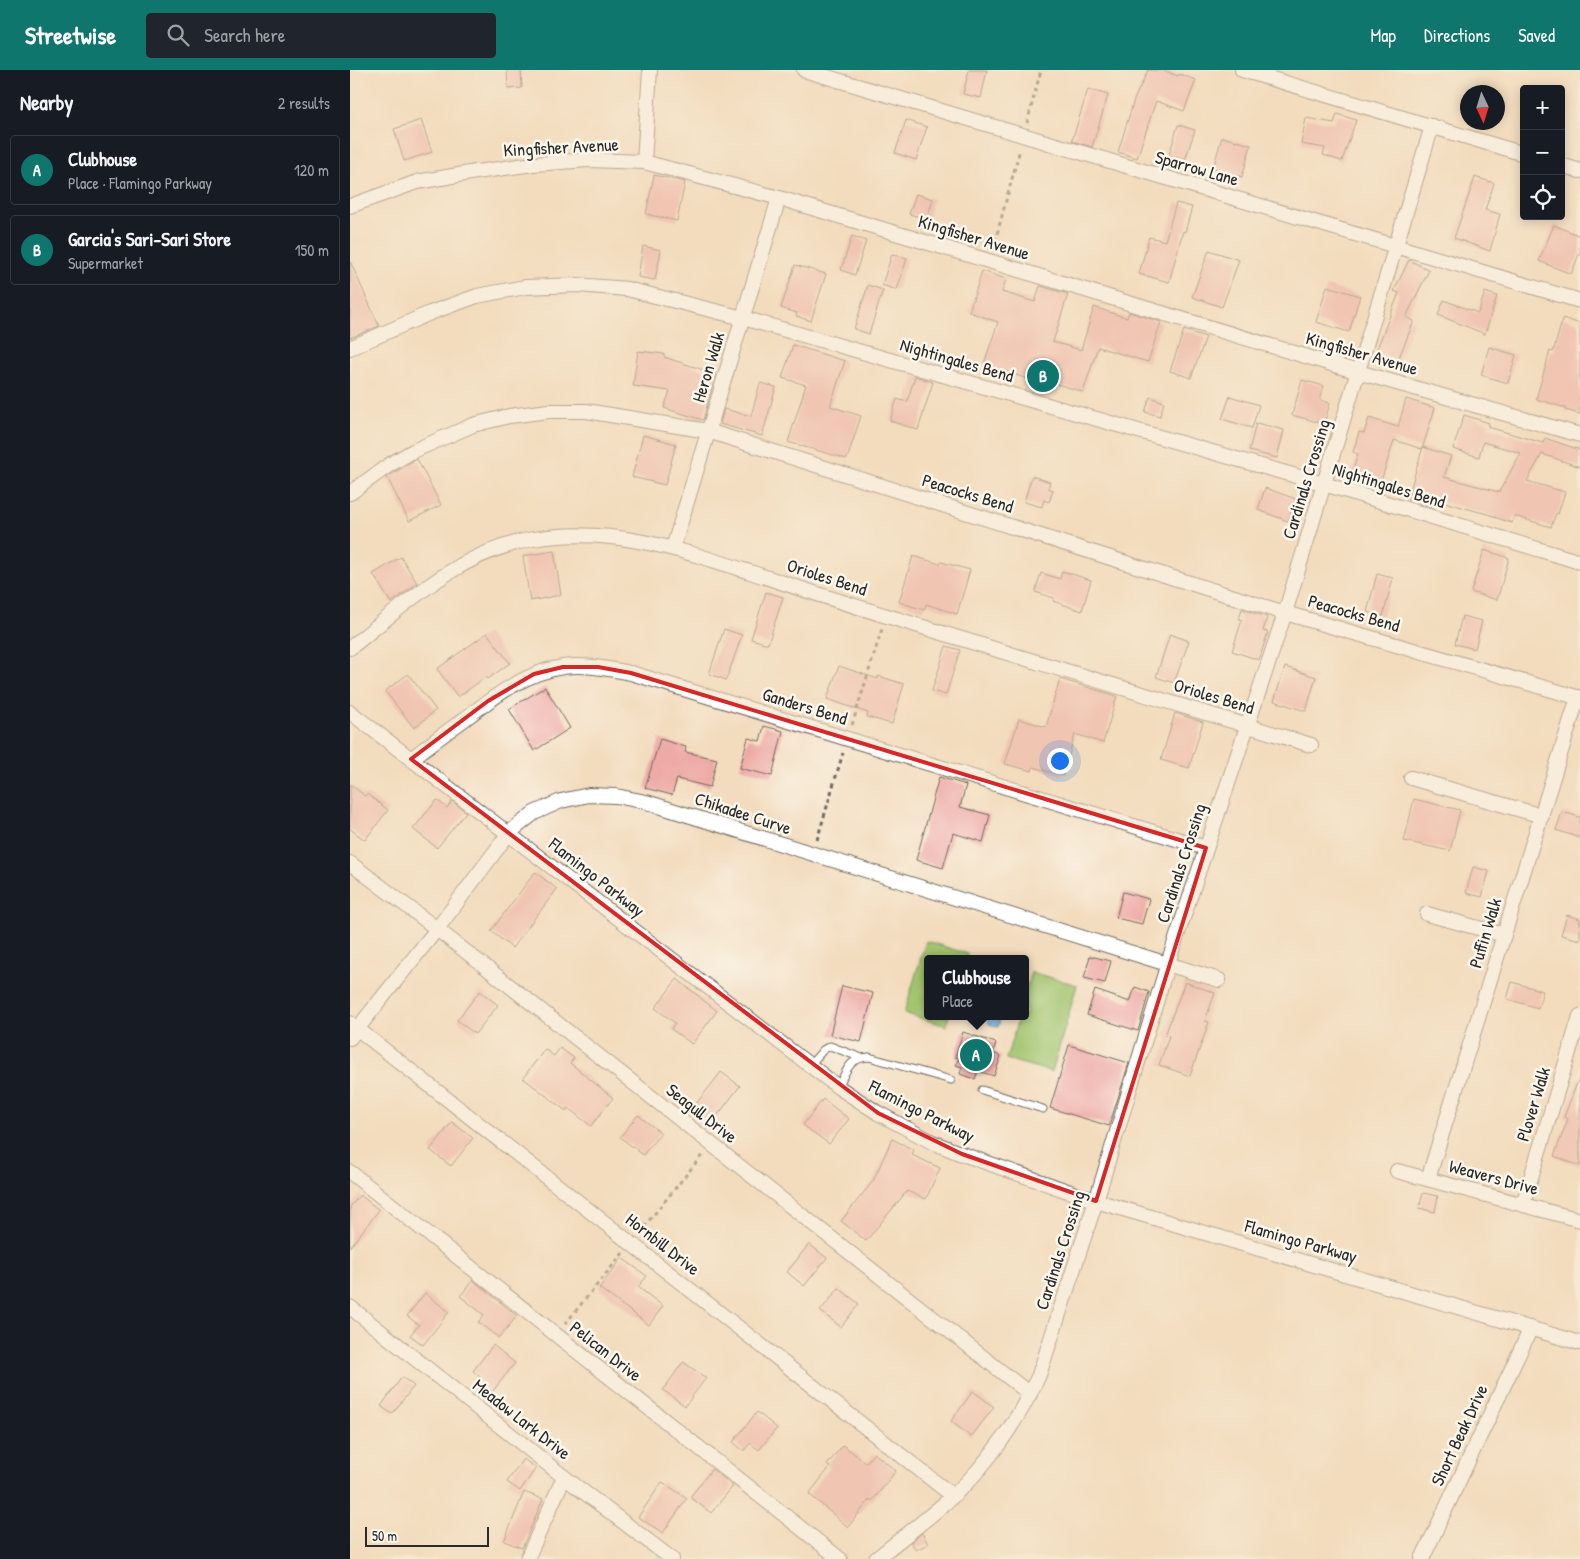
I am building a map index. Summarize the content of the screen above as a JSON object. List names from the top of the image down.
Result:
{
  "streets": {
    "street": [
      "Kingfisher Avenue",
      "Sparrow Lane",
      "Nightingales Bend",
      "Heron Walk",
      "Cardinals Crossing",
      "Peacocks Bend",
      "Orioles Bend",
      "Ganders Bend",
      "Chikadee Curve",
      "Flamingo Parkway",
      "Puffin Walk",
      "Plover Walk",
      "Seagull Drive",
      "Weavers Drive",
      "Hornbill Drive",
      "Pelican Drive",
      "Meadow Lark Drive",
      "Short Beak Drive"
    ]
  },
  "crossings": [
    ["Kingfisher Avenue", "Heron Walk"],
    ["Kingfisher Avenue", "Cardinals Crossing"],
    ["Sparrow Lane", "Cardinals Crossing"],
    ["Nightingales Bend", "Heron Walk"],
    ["Nightingales Bend", "Cardinals Crossing"],
    ["Heron Walk", "Peacocks Bend"],
    ["Heron Walk", "Orioles Bend"],
    ["Cardinals Crossing", "Peacocks Bend"],
    ["Cardinals Crossing", "Orioles Bend"],
    ["Cardinals Crossing", "Ganders Bend"],
    ["Cardinals Crossing", "Chikadee Curve"],
    ["Cardinals Crossing", "Flamingo Parkway"],
    ["Cardinals Crossing", "Seagull Drive"],
    ["Cardinals Crossing", "Hornbill Drive"],
    ["Peacocks Bend", "Puffin Walk"],
    ["Ganders Bend", "Flamingo Parkway"],
    ["Chikadee Curve", "Flamingo Parkway"],
    ["Chikadee Curve", "Seagull Drive"],
    ["Chikadee Curve", "Hornbill Drive"],
    ["Flamingo Parkway", "Short Beak Drive"],
    ["Puffin Walk", "Weavers Drive"],
    ["Plover Walk", "Weavers Drive"]
  ],
  "scale_bar": "50 m",
  "north": "bottom",
  "page": {
    "header": "Streetwise",
    "search": "Search here",
    "nav": ["Map", "Directions", "Saved"],
    "heading": ["Nearby", "2 results"],
    "map_buttons": ["+", "−"],
    "list": [
      {
        "mark": "A",
        "name": "Clubhouse",
        "note": "Place · Flamingo Parkway",
        "value": "120 m"
      },
      {
        "mark": "B",
        "name": "Garcia's Sari-Sari Store",
        "note": "Supermarket",
        "value": "150 m"
      }
    ],
    "pins": ["B", "A"],
    "popup": ["Clubhouse", "Place"],
    "scale": "50 m"
  }
}
